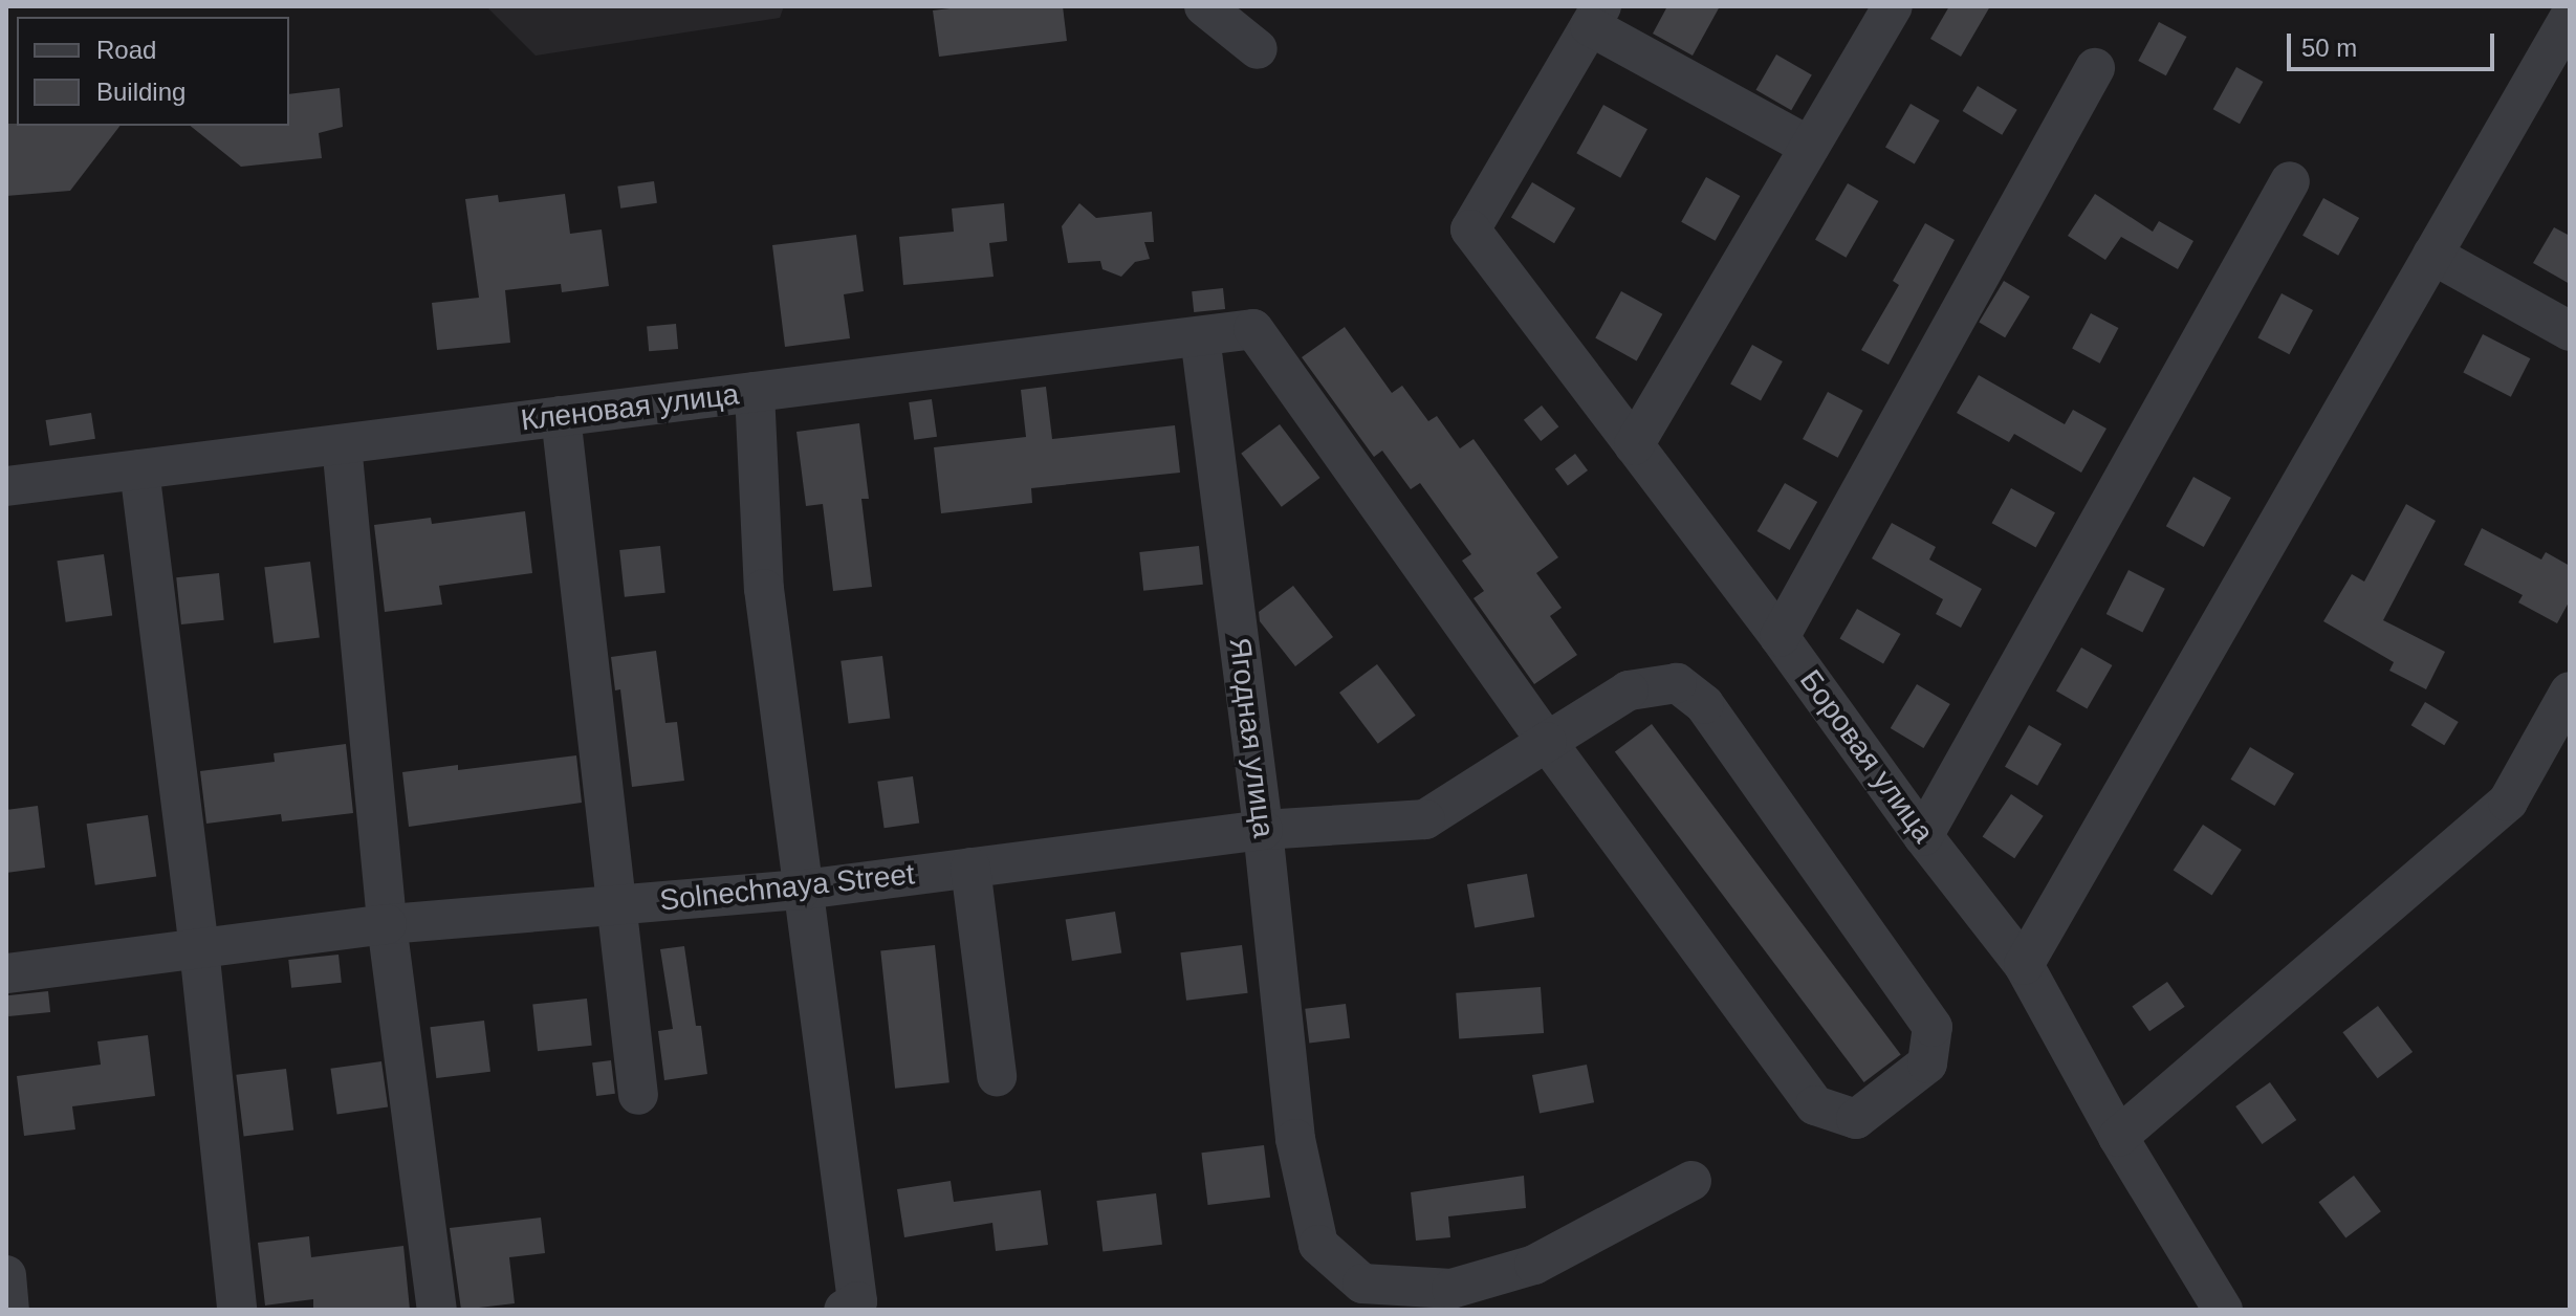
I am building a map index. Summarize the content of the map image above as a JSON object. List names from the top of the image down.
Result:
{
  "streets": {
    "street": [
      "Кленовая улица",
      "Ягодная улица",
      "Боровая улица",
      "Solnechnaya Street"
    ]
  },
  "crossings": [
    ["Кленовая улица", "Ягодная улица"],
    ["Кленовая улица", "Solnechnaya Street"],
    ["Ягодная улица", "Solnechnaya Street"]
  ],
  "legend": ["Road", "Building"],
  "scale_bar": "50 m"
}
